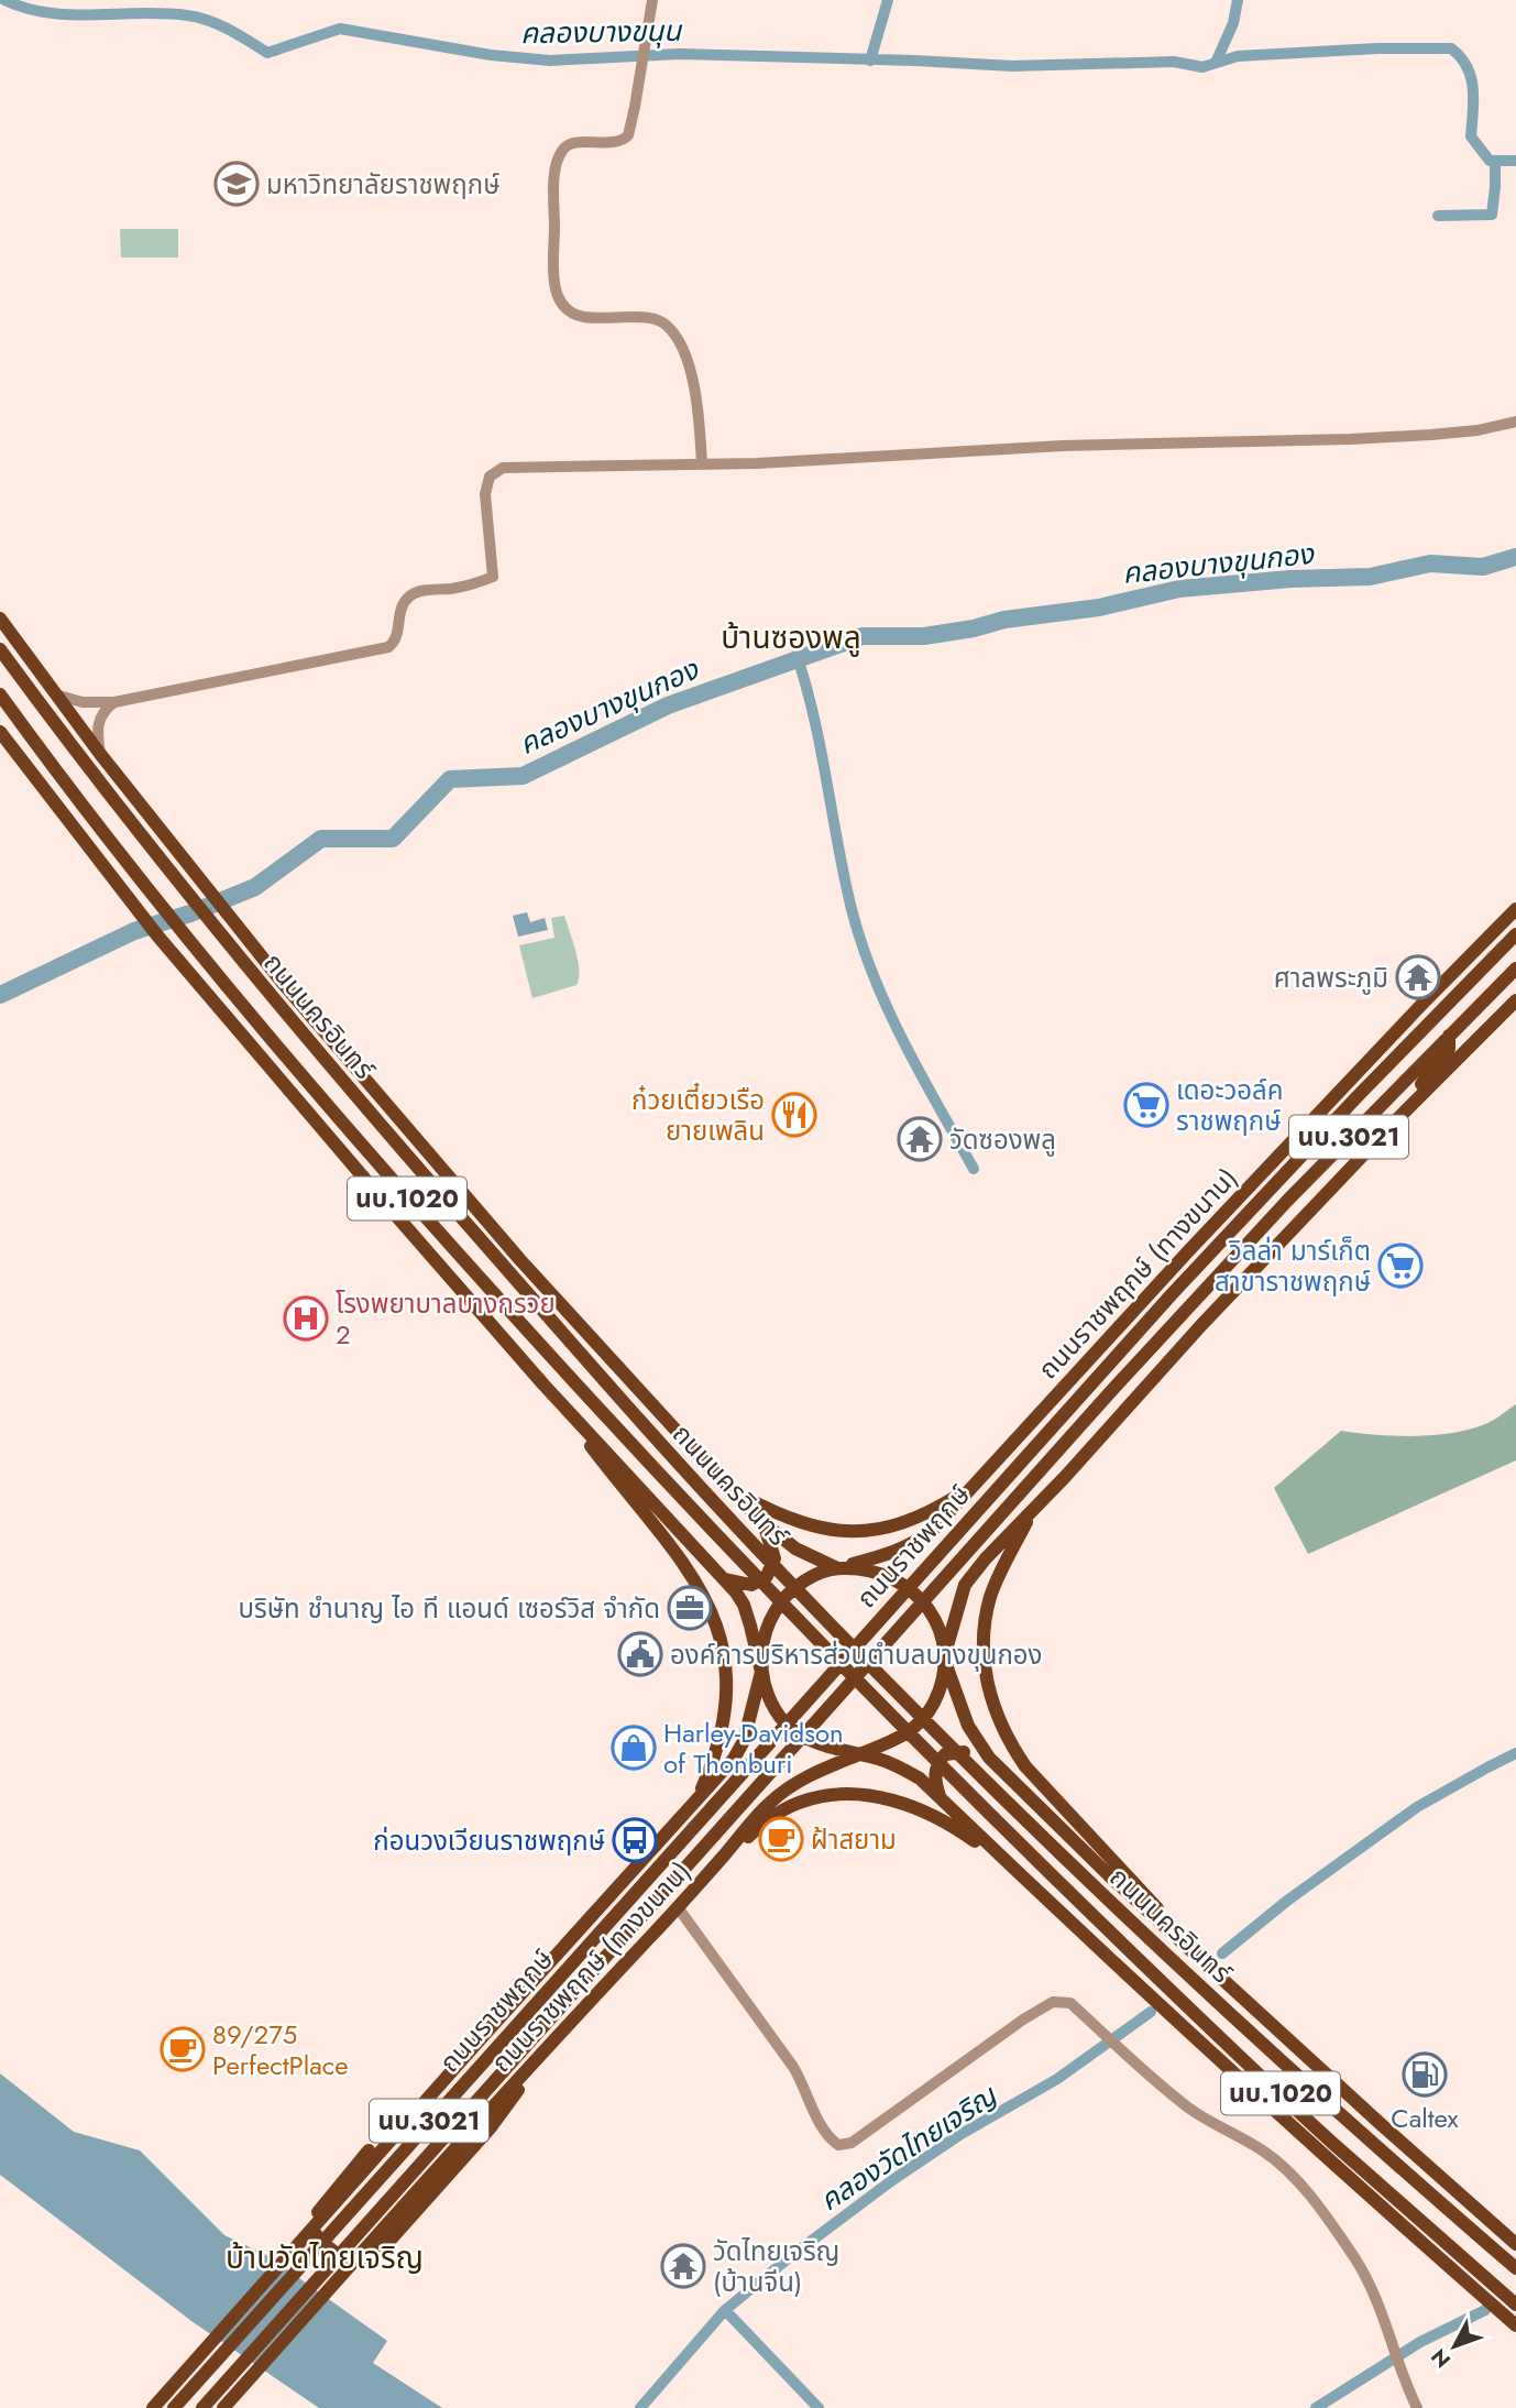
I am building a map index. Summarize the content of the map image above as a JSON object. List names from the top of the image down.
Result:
{
  "streets": {
    "main road": [
      "ถนนนครอินทร์",
      "นบ.3021",
      "นบ.1020",
      "ถนนราชพฤกษ์ (ทางขนาน)",
      "ถนนราชพฤกษ์"
    ]
  },
  "crossings": [
    ["ถนนนครอินทร์", "นบ.3021"],
    ["ถนนนครอินทร์", "นบ.1020"],
    ["ถนนนครอินทร์", "ถนนราชพฤกษ์ (ทางขนาน)"],
    ["นบ.3021", "นบ.1020"],
    ["นบ.3021", "ถนนราชพฤกษ์ (ทางขนาน)"],
    ["นบ.1020", "ถนนราชพฤกษ์ (ทางขนาน)"]
  ],
  "districts": ["บ้านซองพลู", "บ้านวัดไทยเจริญ"],
  "water": ["คลองบางขนุน", "คลองบางขุนกอง", "คลองวัดไทยเจริญ"],
  "places": {
    "school or university": ["มหาวิทยาลัยราชพฤกษ์"],
    "temple": ["ศาลพระภูมิ", "วัดซองพลู", "วัดไทยเจริญ (บ้านจีน)"],
    "supermarket": ["เดอะวอล์ค ราชพฤกษ์", "วิลล่า มาร์เก็ต สาขาราชพฤกษ์"],
    "restaurant": ["ก๋วยเตี๋ยวเรือ ยายเพลิน"],
    "hospital": ["โรงพยาบาลบางกรวย 2"],
    "office": ["บริษัท ชำนาญ ไอ ที แอนด์ เซอร์วิส จำกัด"],
    "public building": ["องค์การบริหารส่วนตำบลบางขุนกอง"],
    "shop": ["Harley-Davidson of Thonburi"],
    "cafe": ["ฝ้าสยาม", "89/275 PerfectPlace"],
    "bus stop": ["ก่อนวงเวียนราชพฤกษ์"],
    "fuel station": ["Caltex"]
  },
  "north": "bottom left"
}
